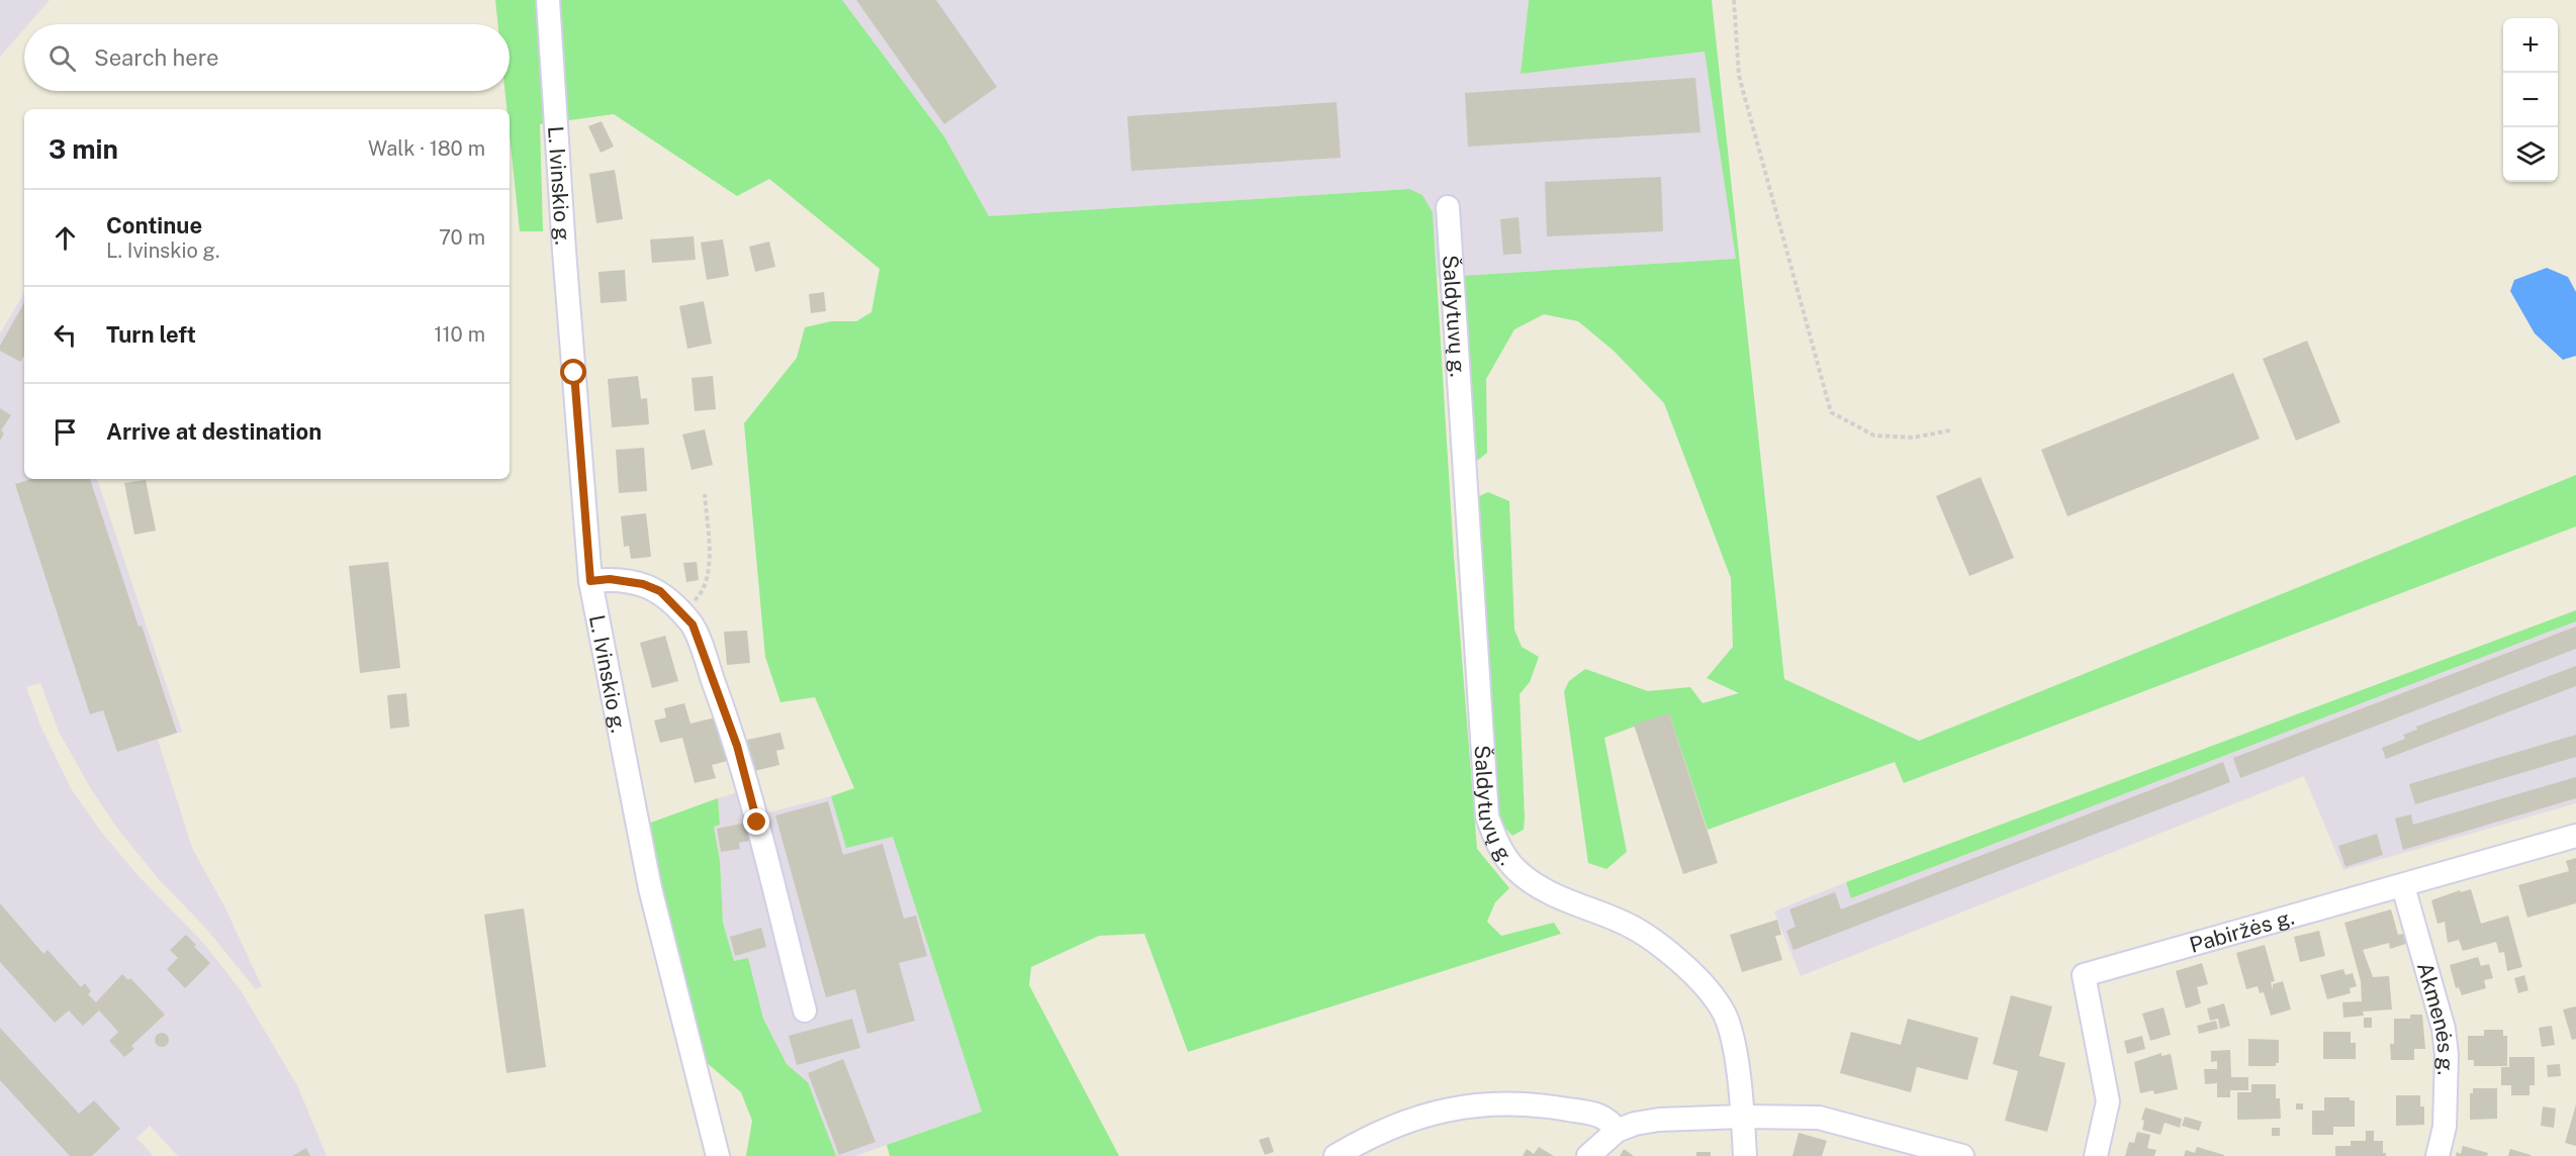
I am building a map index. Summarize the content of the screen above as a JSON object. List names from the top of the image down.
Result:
{
  "streets": {
    "street": [
      "L. Ivinskio g.",
      "Šaldytuvų g.",
      "Pabiržės g.",
      "Akmenės g."
    ]
  },
  "crossings": [
    ["Pabiržės g.", "Akmenės g."]
  ],
  "page": {
    "map_buttons": ["+", "−"],
    "search": "Search here",
    "heading": ["3 min", "Walk · 180 m"],
    "list": [
      ["Continue", "L. Ivinskio g.", "70 m"],
      ["Turn left", "110 m"],
      "Arrive at destination"
    ]
  }
}
